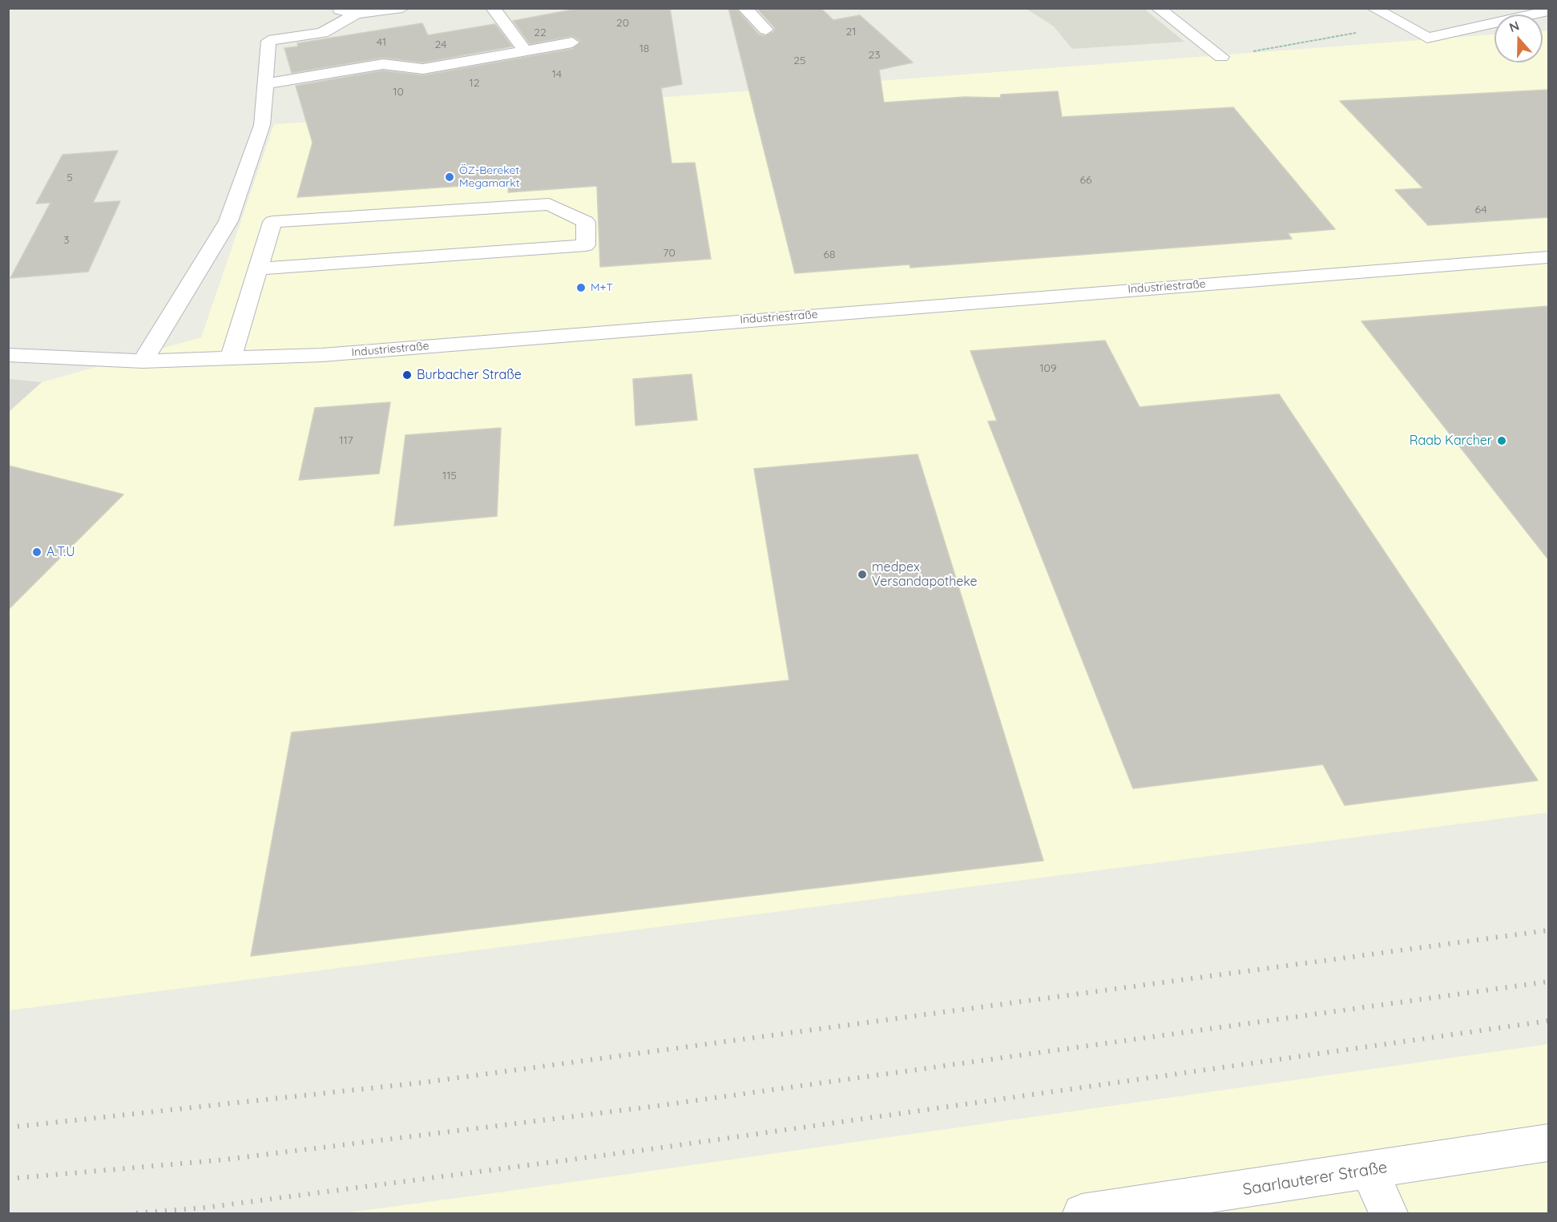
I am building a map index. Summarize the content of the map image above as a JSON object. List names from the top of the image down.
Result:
{
  "streets": {
    "street": ["Industriestraße", "Saarlauterer Straße"]
  },
  "places": [
    "ÖZ-Bereket Megamarkt",
    "M+T",
    "Burbacher Straße",
    "Raab Karcher",
    "A.T.U",
    "medpex Versandapotheke"
  ],
  "house_numbers": [
    "20",
    "21",
    "22",
    "41",
    "24",
    "18",
    "23",
    "25",
    "14",
    "12",
    "10",
    "5",
    "66",
    "64",
    "3",
    "70",
    "68",
    "109",
    "117",
    "115"
  ],
  "north": "top"
}
